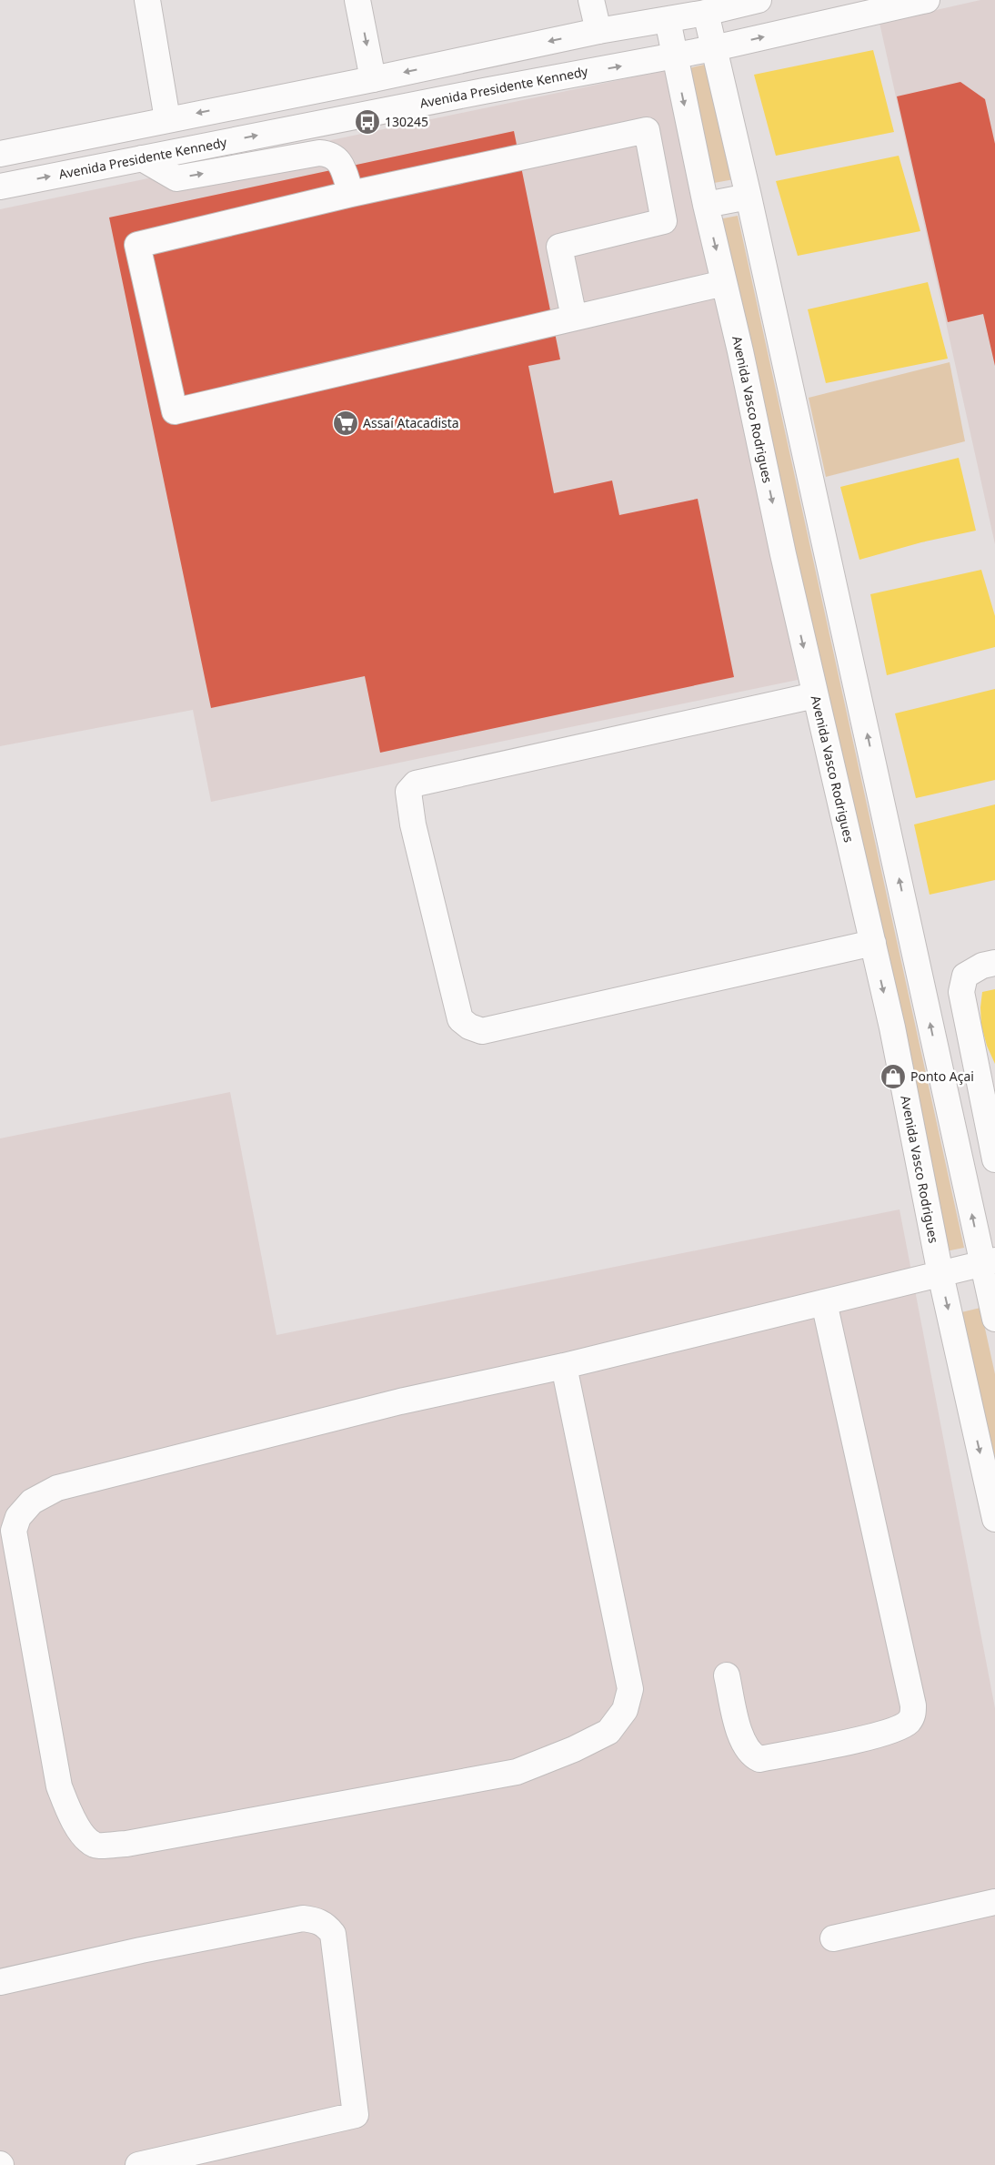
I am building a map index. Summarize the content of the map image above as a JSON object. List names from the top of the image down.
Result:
{
  "streets": {
    "street": ["Avenida Presidente Kennedy", "Avenida Vasco Rodrigues"]
  },
  "crossings": [
    ["Avenida Presidente Kennedy", "Avenida Vasco Rodrigues"]
  ],
  "places": {
    "bus stop": ["130245"],
    "supermarket": ["Assaí Atacadista"],
    "shop": ["Ponto Açai"]
  }
}
